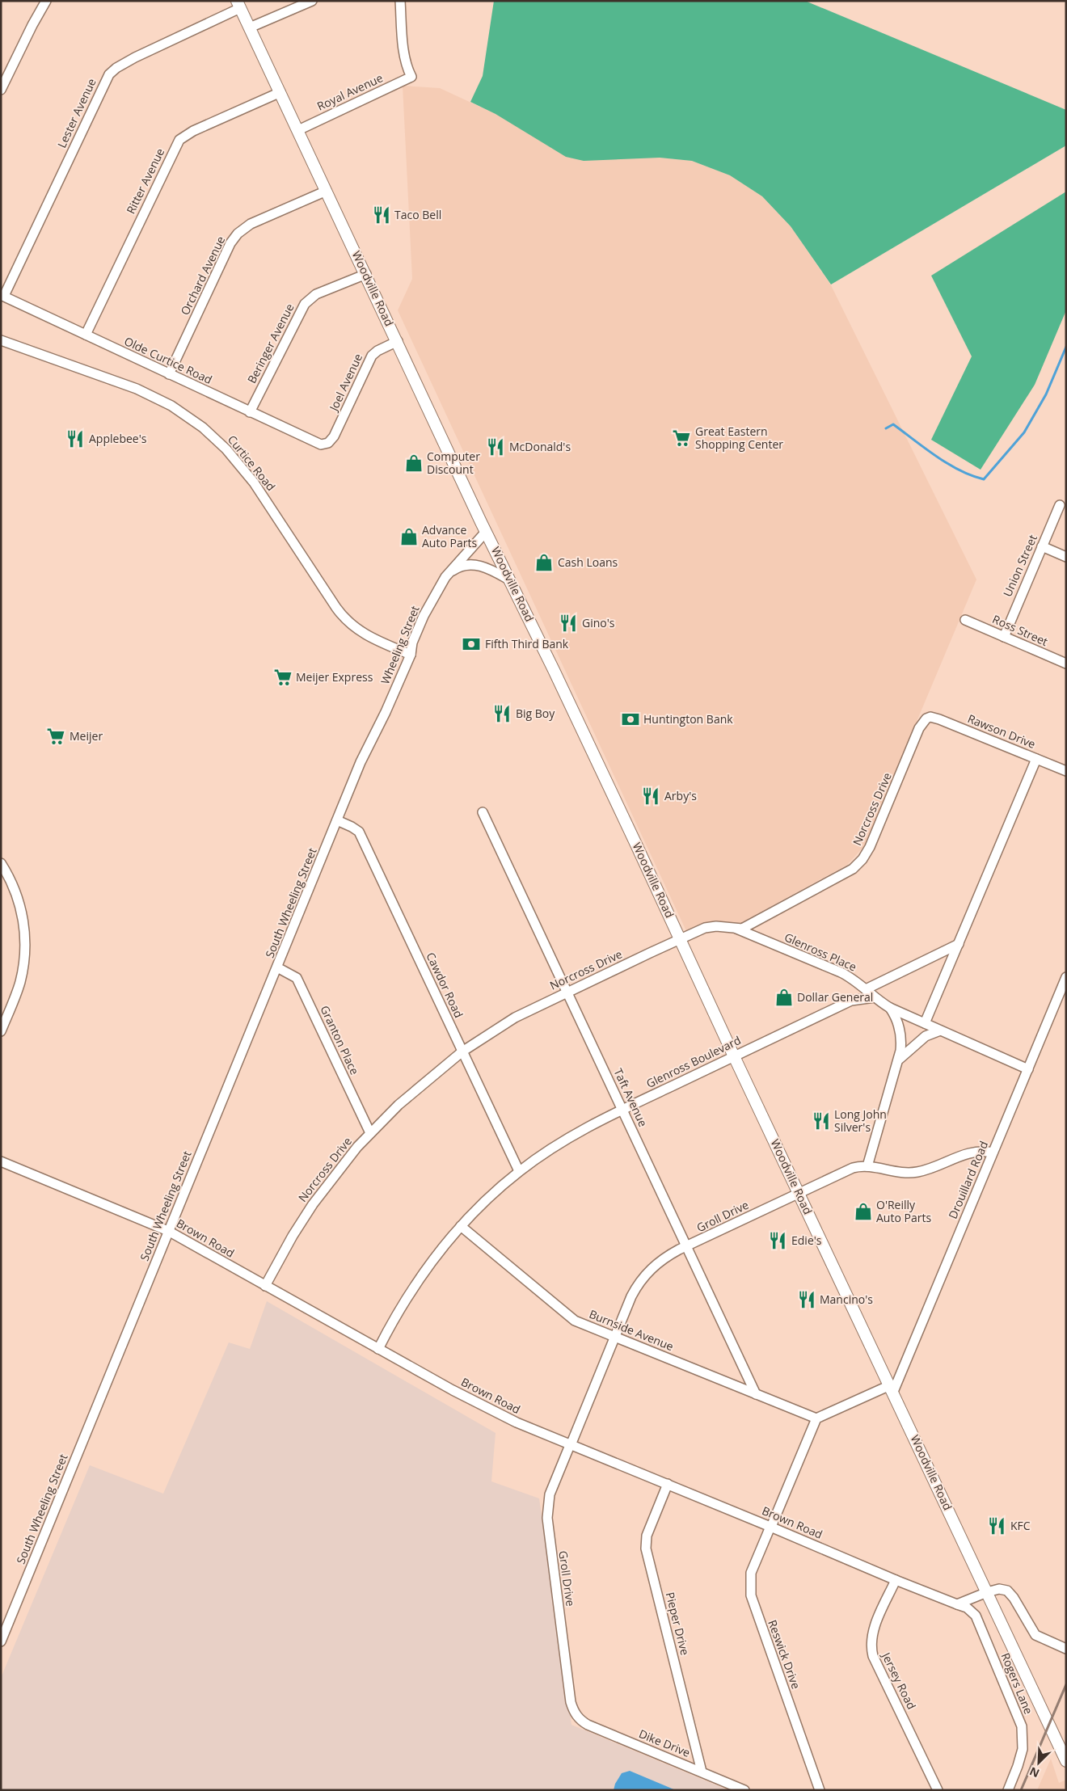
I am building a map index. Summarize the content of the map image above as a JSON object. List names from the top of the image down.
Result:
{
  "streets": {
    "main road": ["Woodville Road"],
    "street": [
      "Royal Avenue",
      "Lester Avenue",
      "Ritter Avenue",
      "Orchard Avenue",
      "Beringer Avenue",
      "Olde Curtice Road",
      "Joel Avenue",
      "Curtice Road",
      "Union Street",
      "Ross Street",
      "Wheeling Street",
      "Rawson Drive",
      "Norcross Drive",
      "South Wheeling Street",
      "Glenross Place",
      "Cawdor Road",
      "Granton Place",
      "Glenross Boulevard",
      "Taft Avenue",
      "Drouillard Road",
      "Groll Drive",
      "Brown Road",
      "Burnside Avenue",
      "Pieper Drive",
      "Reswick Drive",
      "Jersey Road",
      "Rogers Lane",
      "Dike Drive"
    ]
  },
  "crossings": [
    ["Royal Avenue", "Woodville Road"],
    ["Lester Avenue", "Woodville Road"],
    ["Lester Avenue", "Olde Curtice Road"],
    ["Ritter Avenue", "Woodville Road"],
    ["Ritter Avenue", "Olde Curtice Road"],
    ["Orchard Avenue", "Woodville Road"],
    ["Orchard Avenue", "Olde Curtice Road"],
    ["Woodville Road", "Beringer Avenue"],
    ["Woodville Road", "Joel Avenue"],
    ["Woodville Road", "Wheeling Street"],
    ["Woodville Road", "Norcross Drive"],
    ["Woodville Road", "Glenross Boulevard"],
    ["Woodville Road", "Drouillard Road"],
    ["Woodville Road", "Groll Drive"],
    ["Beringer Avenue", "Olde Curtice Road"],
    ["Olde Curtice Road", "Joel Avenue"],
    ["Curtice Road", "Wheeling Street"],
    ["Union Street", "Ross Street"],
    ["Wheeling Street", "South Wheeling Street"],
    ["Rawson Drive", "Norcross Drive"],
    ["Norcross Drive", "Glenross Place"],
    ["Norcross Drive", "Cawdor Road"],
    ["Norcross Drive", "Granton Place"],
    ["Norcross Drive", "Taft Avenue"],
    ["Norcross Drive", "Brown Road"],
    ["South Wheeling Street", "Cawdor Road"],
    ["South Wheeling Street", "Granton Place"],
    ["South Wheeling Street", "Brown Road"],
    ["Cawdor Road", "Glenross Boulevard"],
    ["Glenross Boulevard", "Taft Avenue"],
    ["Glenross Boulevard", "Brown Road"],
    ["Glenross Boulevard", "Burnside Avenue"],
    ["Taft Avenue", "Groll Drive"],
    ["Taft Avenue", "Burnside Avenue"],
    ["Drouillard Road", "Groll Drive"],
    ["Groll Drive", "Brown Road"],
    ["Groll Drive", "Burnside Avenue"],
    ["Groll Drive", "Dike Drive"],
    ["Brown Road", "Pieper Drive"],
    ["Brown Road", "Reswick Drive"],
    ["Brown Road", "Jersey Road"],
    ["Brown Road", "Rogers Lane"],
    ["Burnside Avenue", "Reswick Drive"],
    ["Pieper Drive", "Dike Drive"]
  ],
  "places": {
    "restaurant": [
      "Taco Bell",
      "Applebee's",
      "McDonald's",
      "Gino's",
      "Big Boy",
      "Arby's",
      "Long John Silver's",
      "Edie's",
      "Mancino's",
      "KFC"
    ],
    "supermarket": ["Great Eastern Shopping Center", "Meijer Express", "Meijer"],
    "shop": [
      "Computer Discount",
      "Advance Auto Parts",
      "Cash Loans",
      "Dollar General",
      "O'Reilly Auto Parts"
    ],
    "bank": ["Fifth Third Bank", "Huntington Bank"]
  },
  "north": "bottom left"
}
